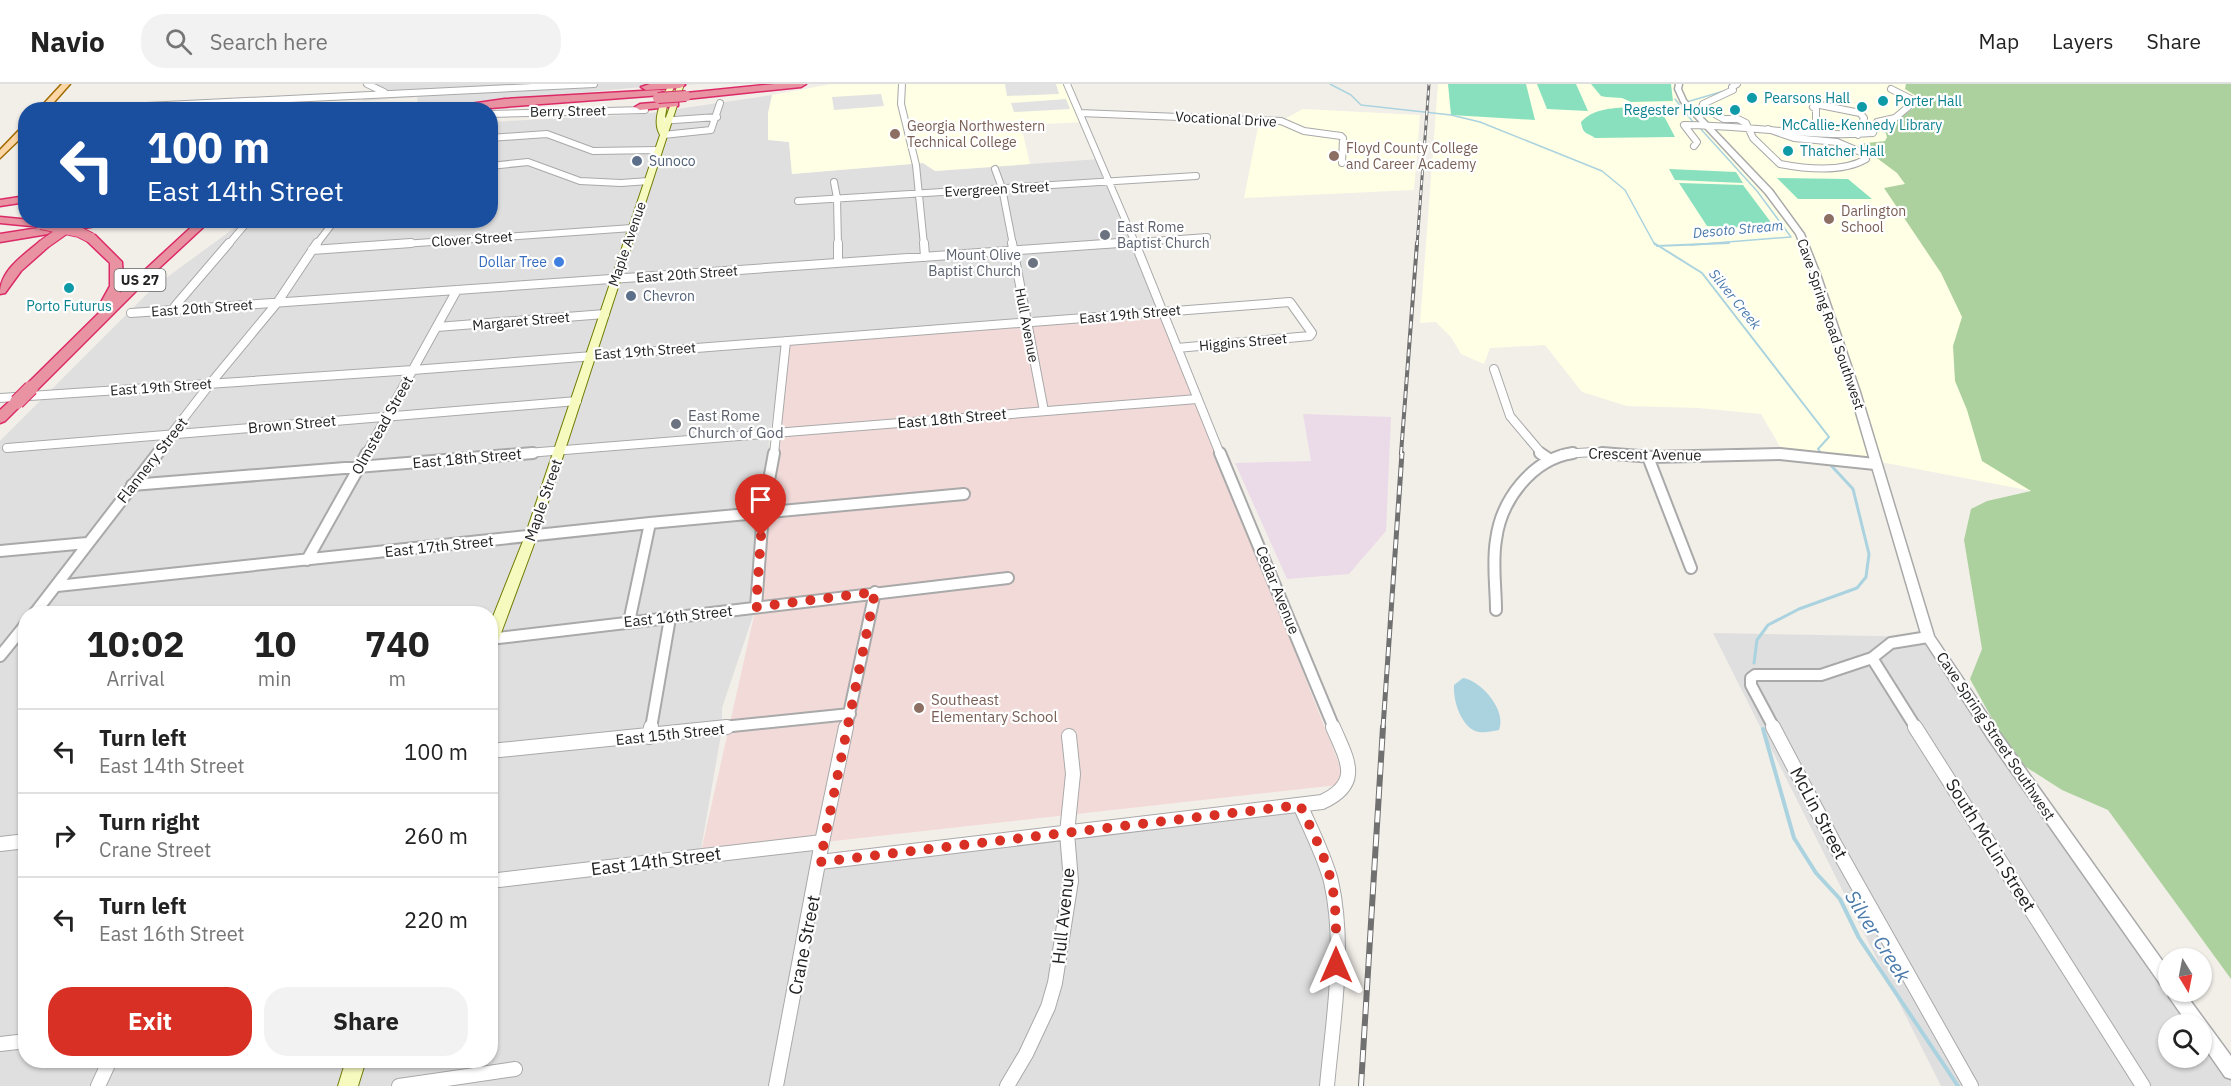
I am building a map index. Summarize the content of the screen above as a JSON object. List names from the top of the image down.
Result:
{
  "streets": {
    "highway": ["US 27"],
    "main road": ["Maple Avenue", "Maple Street"],
    "street": [
      "Berry Street",
      "Vocational Drive",
      "Evergreen Street",
      "Clover Street",
      "East 20th Street",
      "East 19th Street",
      "Margaret Street",
      "Cave Spring Road Southwest",
      "Hull Avenue",
      "Higgins Street",
      "East 18th Street",
      "Brown Street",
      "Olmstead Street",
      "Crescent Avenue",
      "Flannery Street",
      "East 17th Street",
      "Cedar Avenue",
      "East 16th Street",
      "East 15th Street",
      "Cave Spring Street Southwest",
      "McLin Street",
      "South McLin Street",
      "East 14th Street",
      "Crane Street"
    ]
  },
  "crossings": [
    ["Vocational Drive", "Cedar Avenue"],
    ["Evergreen Street", "Hull Avenue"],
    ["Evergreen Street", "Cedar Avenue"],
    ["Clover Street", "Maple Avenue"],
    ["Clover Street", "Flannery Street"],
    ["Maple Avenue", "East 20th Street"],
    ["Maple Avenue", "East 19th Street"],
    ["Maple Avenue", "Margaret Street"],
    ["Maple Avenue", "Maple Street"],
    ["East 20th Street", "Hull Avenue"],
    ["East 20th Street", "Olmstead Street"],
    ["East 20th Street", "Flannery Street"],
    ["East 20th Street", "Cedar Avenue"],
    ["East 19th Street", "Hull Avenue"],
    ["East 19th Street", "Higgins Street"],
    ["East 19th Street", "Olmstead Street"],
    ["East 19th Street", "Flannery Street"],
    ["East 19th Street", "Maple Street"],
    ["East 19th Street", "Cedar Avenue"],
    ["Margaret Street", "Olmstead Street"],
    ["Cave Spring Road Southwest", "Crescent Avenue"],
    ["Cave Spring Road Southwest", "Cave Spring Street Southwest"],
    ["Hull Avenue", "East 18th Street"],
    ["Higgins Street", "Cedar Avenue"],
    ["East 18th Street", "Olmstead Street"],
    ["East 18th Street", "Flannery Street"],
    ["East 18th Street", "Maple Street"],
    ["East 18th Street", "Cedar Avenue"],
    ["Brown Street", "Olmstead Street"],
    ["Brown Street", "Flannery Street"],
    ["Brown Street", "Maple Street"],
    ["Olmstead Street", "East 17th Street"],
    ["Crescent Avenue", "Cave Spring Street Southwest"],
    ["Flannery Street", "East 17th Street"],
    ["Maple Street", "East 17th Street"],
    ["East 16th Street", "Crane Street"],
    ["East 15th Street", "Crane Street"],
    ["McLin Street", "South McLin Street"],
    ["East 14th Street", "Crane Street"]
  ],
  "water": ["Desoto Stream", "Silver Creek"],
  "places": [
    "Pearsons Hall",
    "Porter Hall",
    "McCallie-Kennedy Library",
    "Regester House",
    "Georgia Northwestern Technical College",
    "Thatcher Hall",
    "Floyd County College and Career Academy",
    "Sunoco",
    "Darlington School",
    "East Rome Baptist Church",
    "Dollar Tree",
    "Mount Olive Baptist Church",
    "Porto Futurus",
    "Chevron",
    "East Rome Church of God",
    "Southeast Elementary School"
  ],
  "north": "bottom",
  "page": {
    "header": "Navio",
    "search": "Search here",
    "nav": ["Map", "Layers", "Share"],
    "turn": ["100 m", "East 14th Street"],
    "eta": [
      "10:02",
      "Arrival",
      "10",
      "min",
      "740",
      "m"
    ],
    "list": [
      {
        "name": "Turn left",
        "note": "East 14th Street",
        "value": "100 m"
      },
      {
        "name": "Turn right",
        "note": "Crane Street",
        "value": "260 m"
      },
      {
        "name": "Turn left",
        "note": "East 16th Street",
        "value": "220 m"
      }
    ],
    "buttons": ["Exit", "Share"]
  }
}
